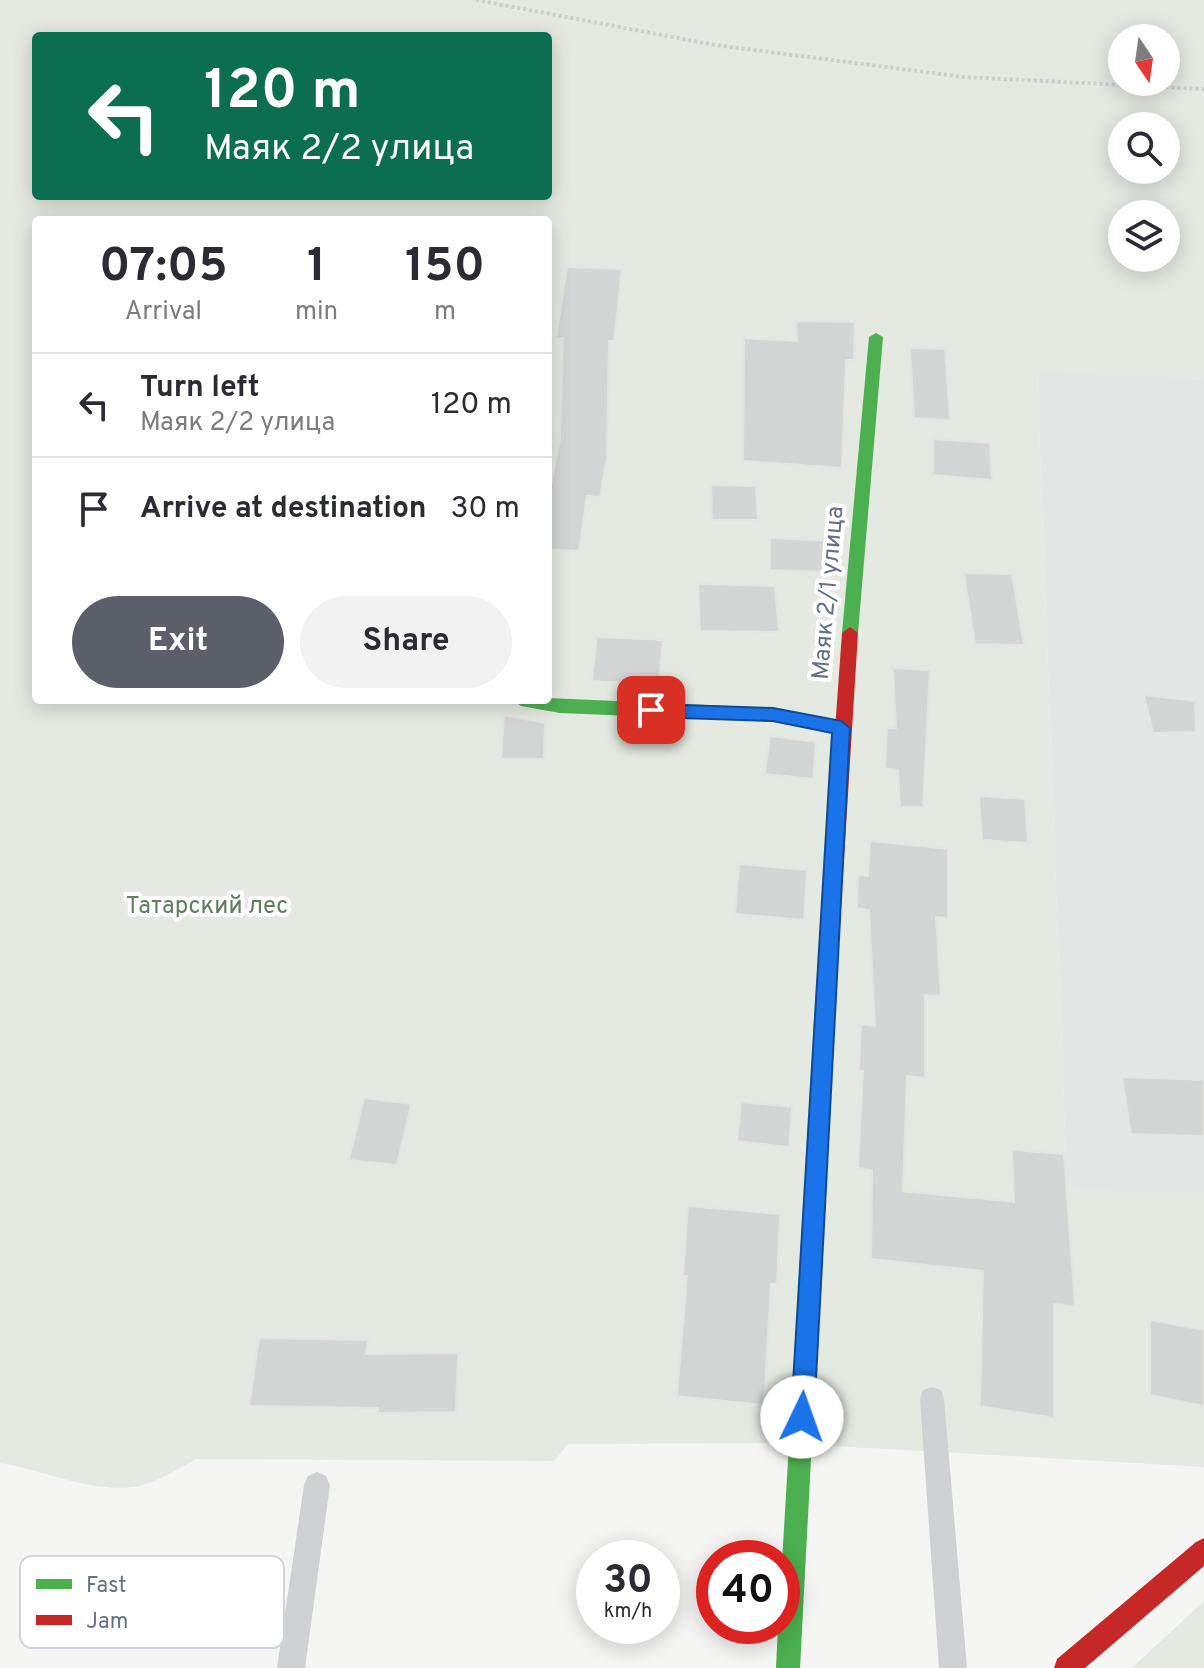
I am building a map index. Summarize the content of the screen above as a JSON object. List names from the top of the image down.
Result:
{
  "streets": {
    "street": ["Маяк 2/1 улица"]
  },
  "parks": ["Татарский лес"],
  "legend": ["Fast", "Jam"],
  "north": "bottom",
  "page": {
    "turn": ["120 m", "Маяк 2/2 улица"],
    "eta": [
      "07:05",
      "Arrival",
      "1",
      "min",
      "150",
      "m"
    ],
    "list": [
      {
        "name": "Turn left",
        "note": "Маяк 2/2 улица",
        "value": "120 m"
      },
      {
        "name": "Arrive at destination",
        "value": "30 m"
      }
    ],
    "buttons": ["Exit", "Share"],
    "speed": "30 km/h",
    "limit": "40"
  }
}
